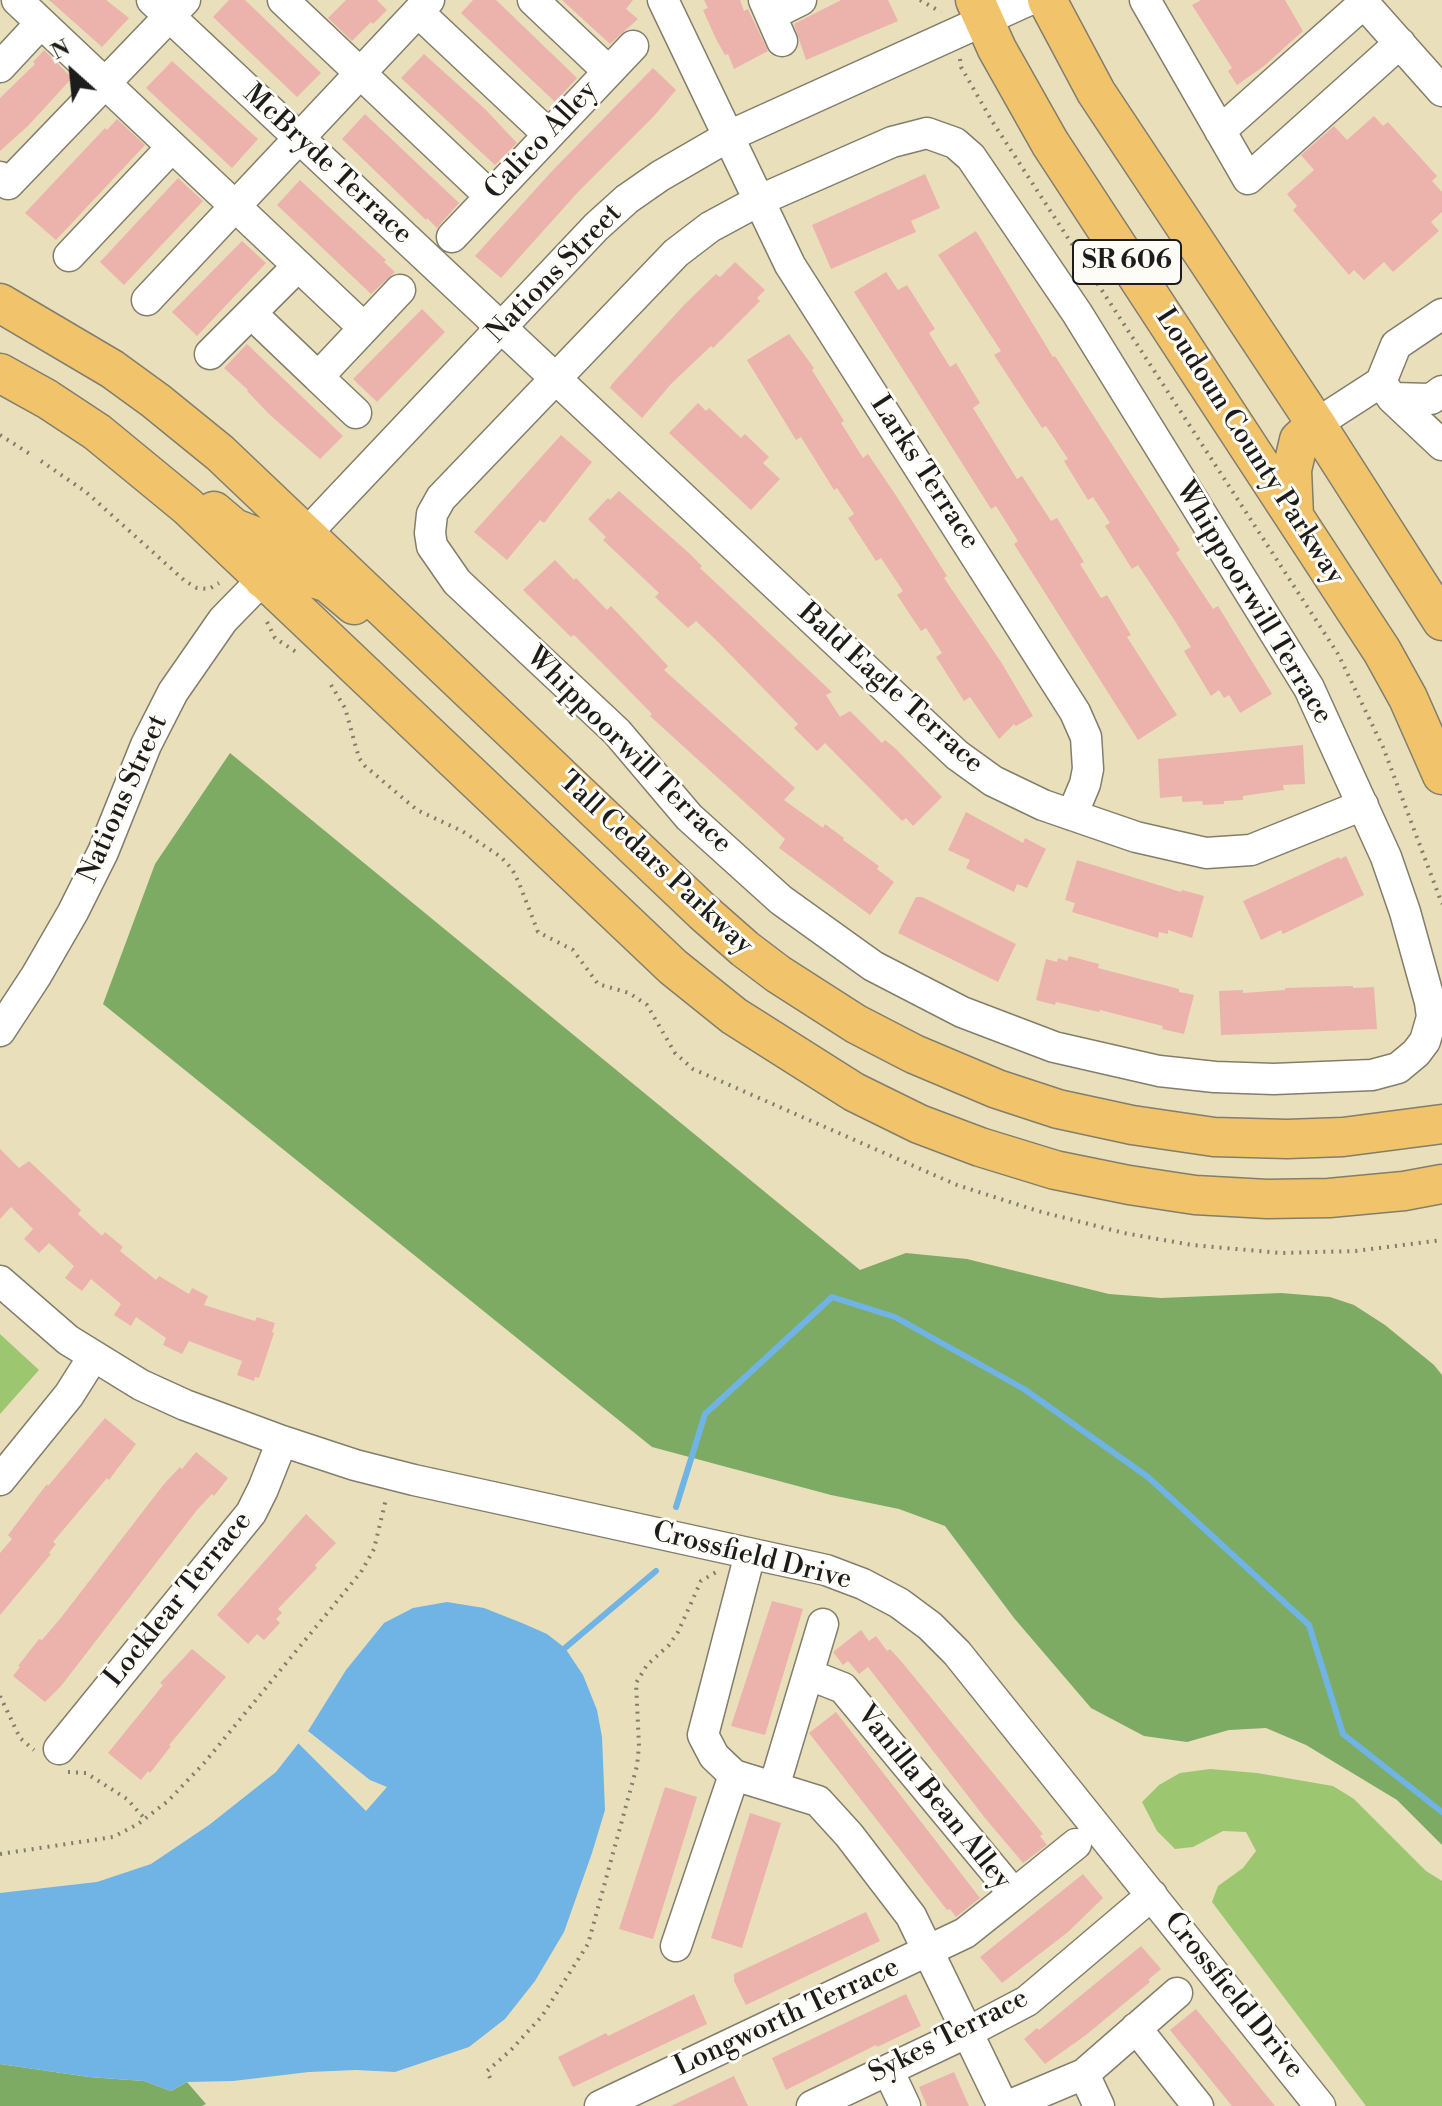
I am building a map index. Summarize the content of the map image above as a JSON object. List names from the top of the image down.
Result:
{
  "streets": {
    "main road": ["SR 606", "Loudoun County Parkway", "Tall Cedars Parkway"],
    "street": [
      "Calico Alley",
      "McBryde Terrace",
      "Nations Street",
      "Larks Terrace",
      "Whippoorwill Terrace",
      "Bald Eagle Terrace",
      "Crossfield Drive",
      "Locklear Terrace",
      "Vanilla Bean Alley",
      "Longworth Terrace",
      "Sykes Terrace"
    ]
  },
  "crossings": [
    ["McBryde Terrace", "Nations Street"],
    ["McBryde Terrace", "Bald Eagle Terrace"],
    ["Nations Street", "Loudoun County Parkway"],
    ["Nations Street", "Larks Terrace"],
    ["Nations Street", "Bald Eagle Terrace"],
    ["Nations Street", "Tall Cedars Parkway"],
    ["Larks Terrace", "Whippoorwill Terrace"],
    ["Larks Terrace", "Bald Eagle Terrace"],
    ["Whippoorwill Terrace", "Bald Eagle Terrace"],
    ["Crossfield Drive", "Locklear Terrace"],
    ["Crossfield Drive", "Sykes Terrace"],
    ["Vanilla Bean Alley", "Longworth Terrace"]
  ],
  "north": "top left"
}
